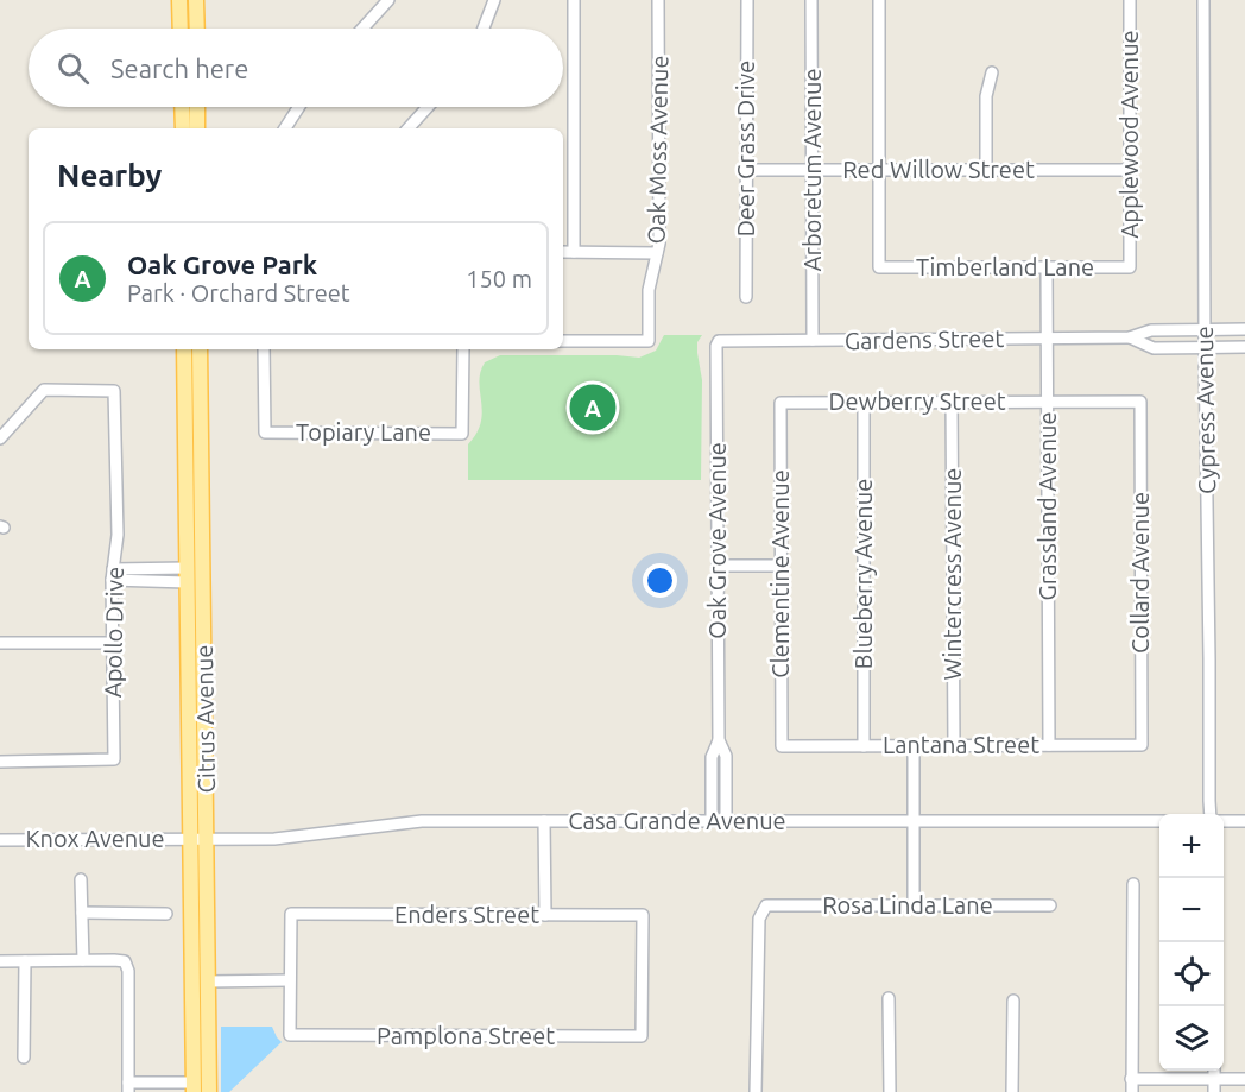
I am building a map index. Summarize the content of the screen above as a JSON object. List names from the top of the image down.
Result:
{
  "streets": {
    "main road": ["Citrus Avenue"],
    "street": [
      "Applewood Avenue",
      "Deer Grass Drive",
      "Oak Moss Avenue",
      "Arboretum Avenue",
      "Red Willow Street",
      "Timberland Lane",
      "Gardens Street",
      "Dewberry Street",
      "Cypress Avenue",
      "Topiary Lane",
      "Grassland Avenue",
      "Oak Grove Avenue",
      "Collard Avenue",
      "Clementine Avenue",
      "Blueberry Avenue",
      "Wintercress Avenue",
      "Apollo Drive",
      "Lantana Street",
      "Casa Grande Avenue",
      "Knox Avenue",
      "Rosa Linda Lane",
      "Enders Street",
      "Pamplona Street"
    ]
  },
  "crossings": [
    ["Applewood Avenue", "Red Willow Street"],
    ["Applewood Avenue", "Timberland Lane"],
    ["Deer Grass Drive", "Red Willow Street"],
    ["Arboretum Avenue", "Red Willow Street"],
    ["Arboretum Avenue", "Gardens Street"],
    ["Red Willow Street", "Timberland Lane"],
    ["Timberland Lane", "Grassland Avenue"],
    ["Gardens Street", "Cypress Avenue"],
    ["Gardens Street", "Grassland Avenue"],
    ["Gardens Street", "Oak Grove Avenue"],
    ["Dewberry Street", "Grassland Avenue"],
    ["Dewberry Street", "Collard Avenue"],
    ["Dewberry Street", "Clementine Avenue"],
    ["Dewberry Street", "Blueberry Avenue"],
    ["Dewberry Street", "Wintercress Avenue"],
    ["Grassland Avenue", "Lantana Street"],
    ["Oak Grove Avenue", "Casa Grande Avenue"],
    ["Collard Avenue", "Lantana Street"],
    ["Clementine Avenue", "Lantana Street"],
    ["Blueberry Avenue", "Lantana Street"],
    ["Wintercress Avenue", "Lantana Street"],
    ["Citrus Avenue", "Casa Grande Avenue"],
    ["Citrus Avenue", "Knox Avenue"],
    ["Casa Grande Avenue", "Knox Avenue"],
    ["Enders Street", "Pamplona Street"]
  ],
  "page": {
    "search": "Search here",
    "heading": "Nearby",
    "list": [
      {
        "mark": "A",
        "name": "Oak Grove Park",
        "note": "Park · Orchard Street",
        "value": "150 m"
      }
    ],
    "pins": "A",
    "map_buttons": ["+", "−"]
  }
}
